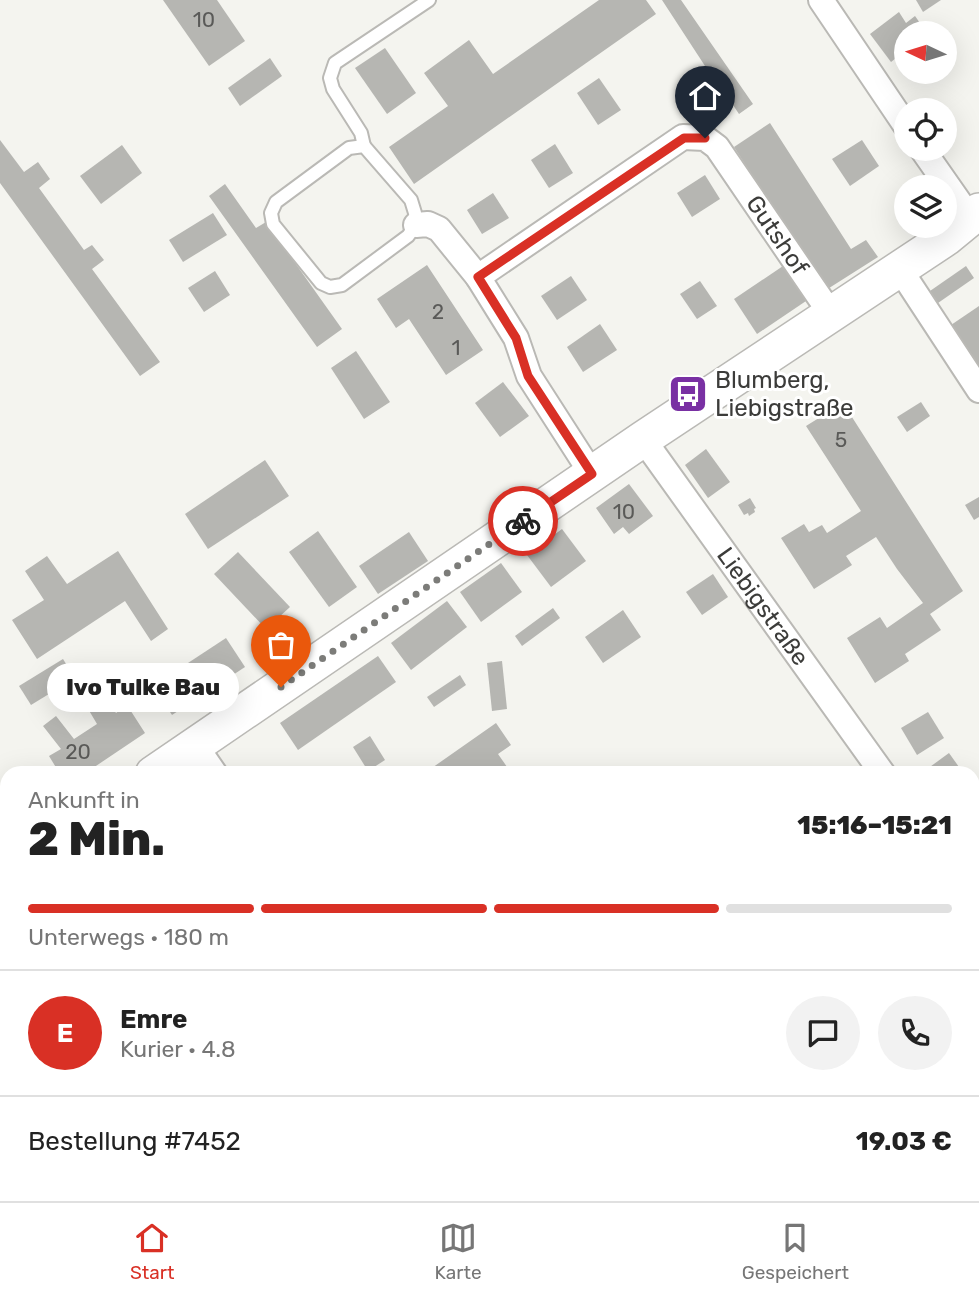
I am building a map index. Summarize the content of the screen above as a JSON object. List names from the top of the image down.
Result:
{
  "streets": {
    "street": ["Gutshof", "Liebigstraße"]
  },
  "places": {
    "bus stop": ["Blumberg, Liebigstraße"],
    "other": ["Ivo Tulke Bau"]
  },
  "house_numbers": [
    "10",
    "2",
    "1",
    "5",
    "10",
    "20"
  ],
  "north": "left",
  "page": {
    "bubble": "Ivo Tulke Bau",
    "heading": ["2 Min.", "Ankunft in", "15:16–15:21"],
    "panel": [
      "Emre",
      "Kurier · 4.8",
      "Bestellung #7452",
      "19.03 €"
    ],
    "bar": "Unterwegs · 180 m",
    "round": "E",
    "tabs": ["Start", "Karte", "Gespeichert"]
  }
}
